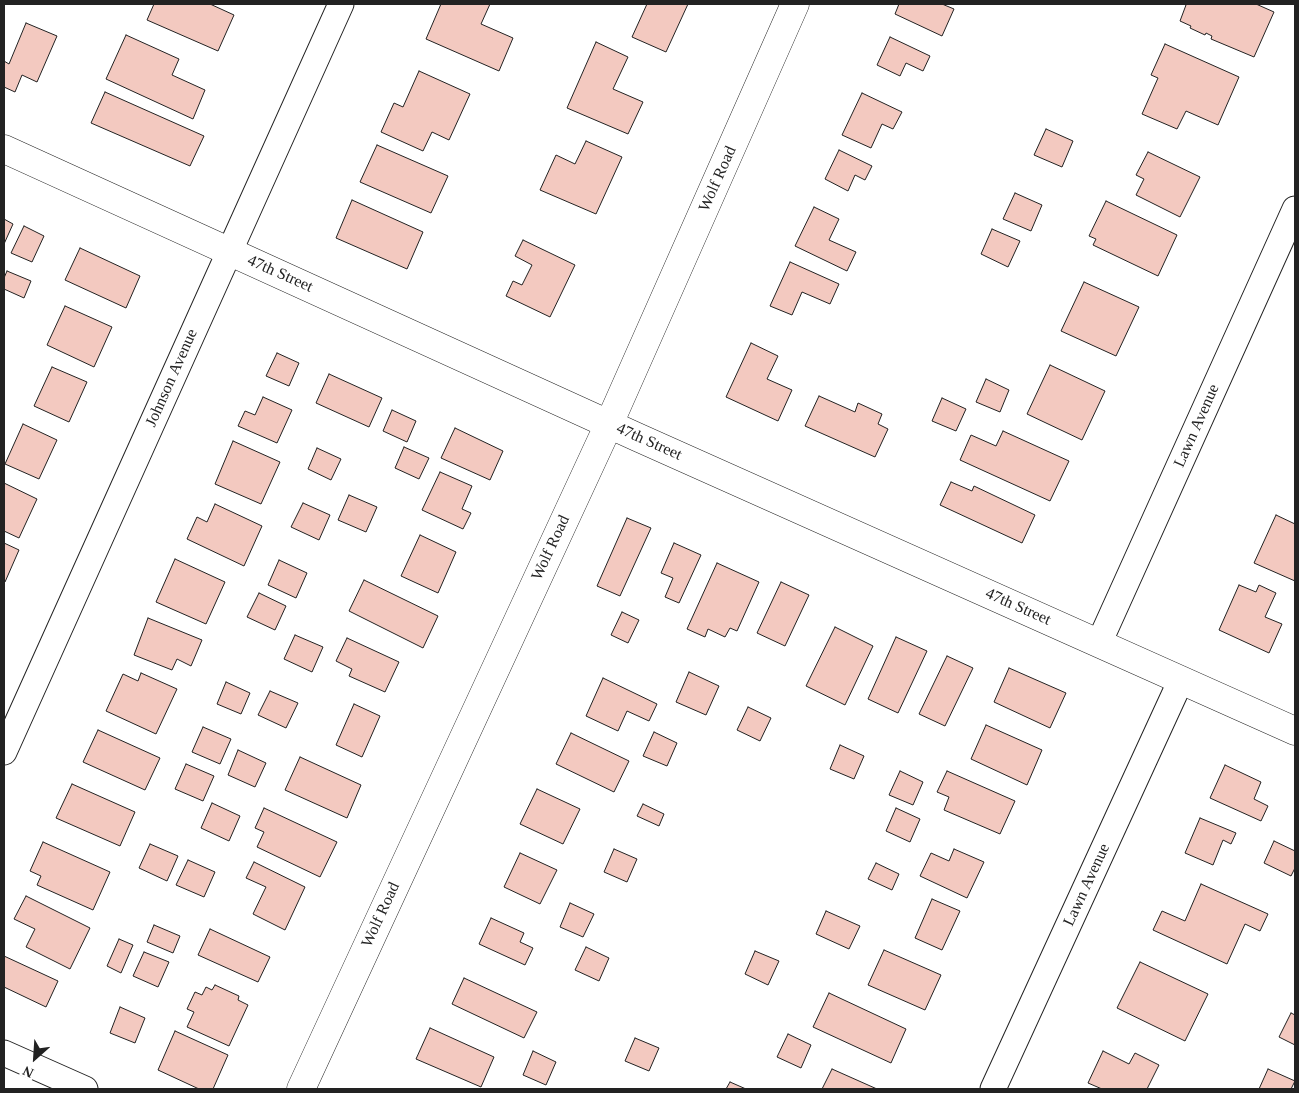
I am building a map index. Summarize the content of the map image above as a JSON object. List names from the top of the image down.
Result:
{
  "streets": {
    "main road": ["Wolf Road", "47th Street"],
    "street": ["Johnson Avenue", "Lawn Avenue"]
  },
  "crossings": [
    ["Wolf Road", "47th Street"],
    ["47th Street", "Johnson Avenue"],
    ["47th Street", "Lawn Avenue"]
  ],
  "north": "bottom left"
}
